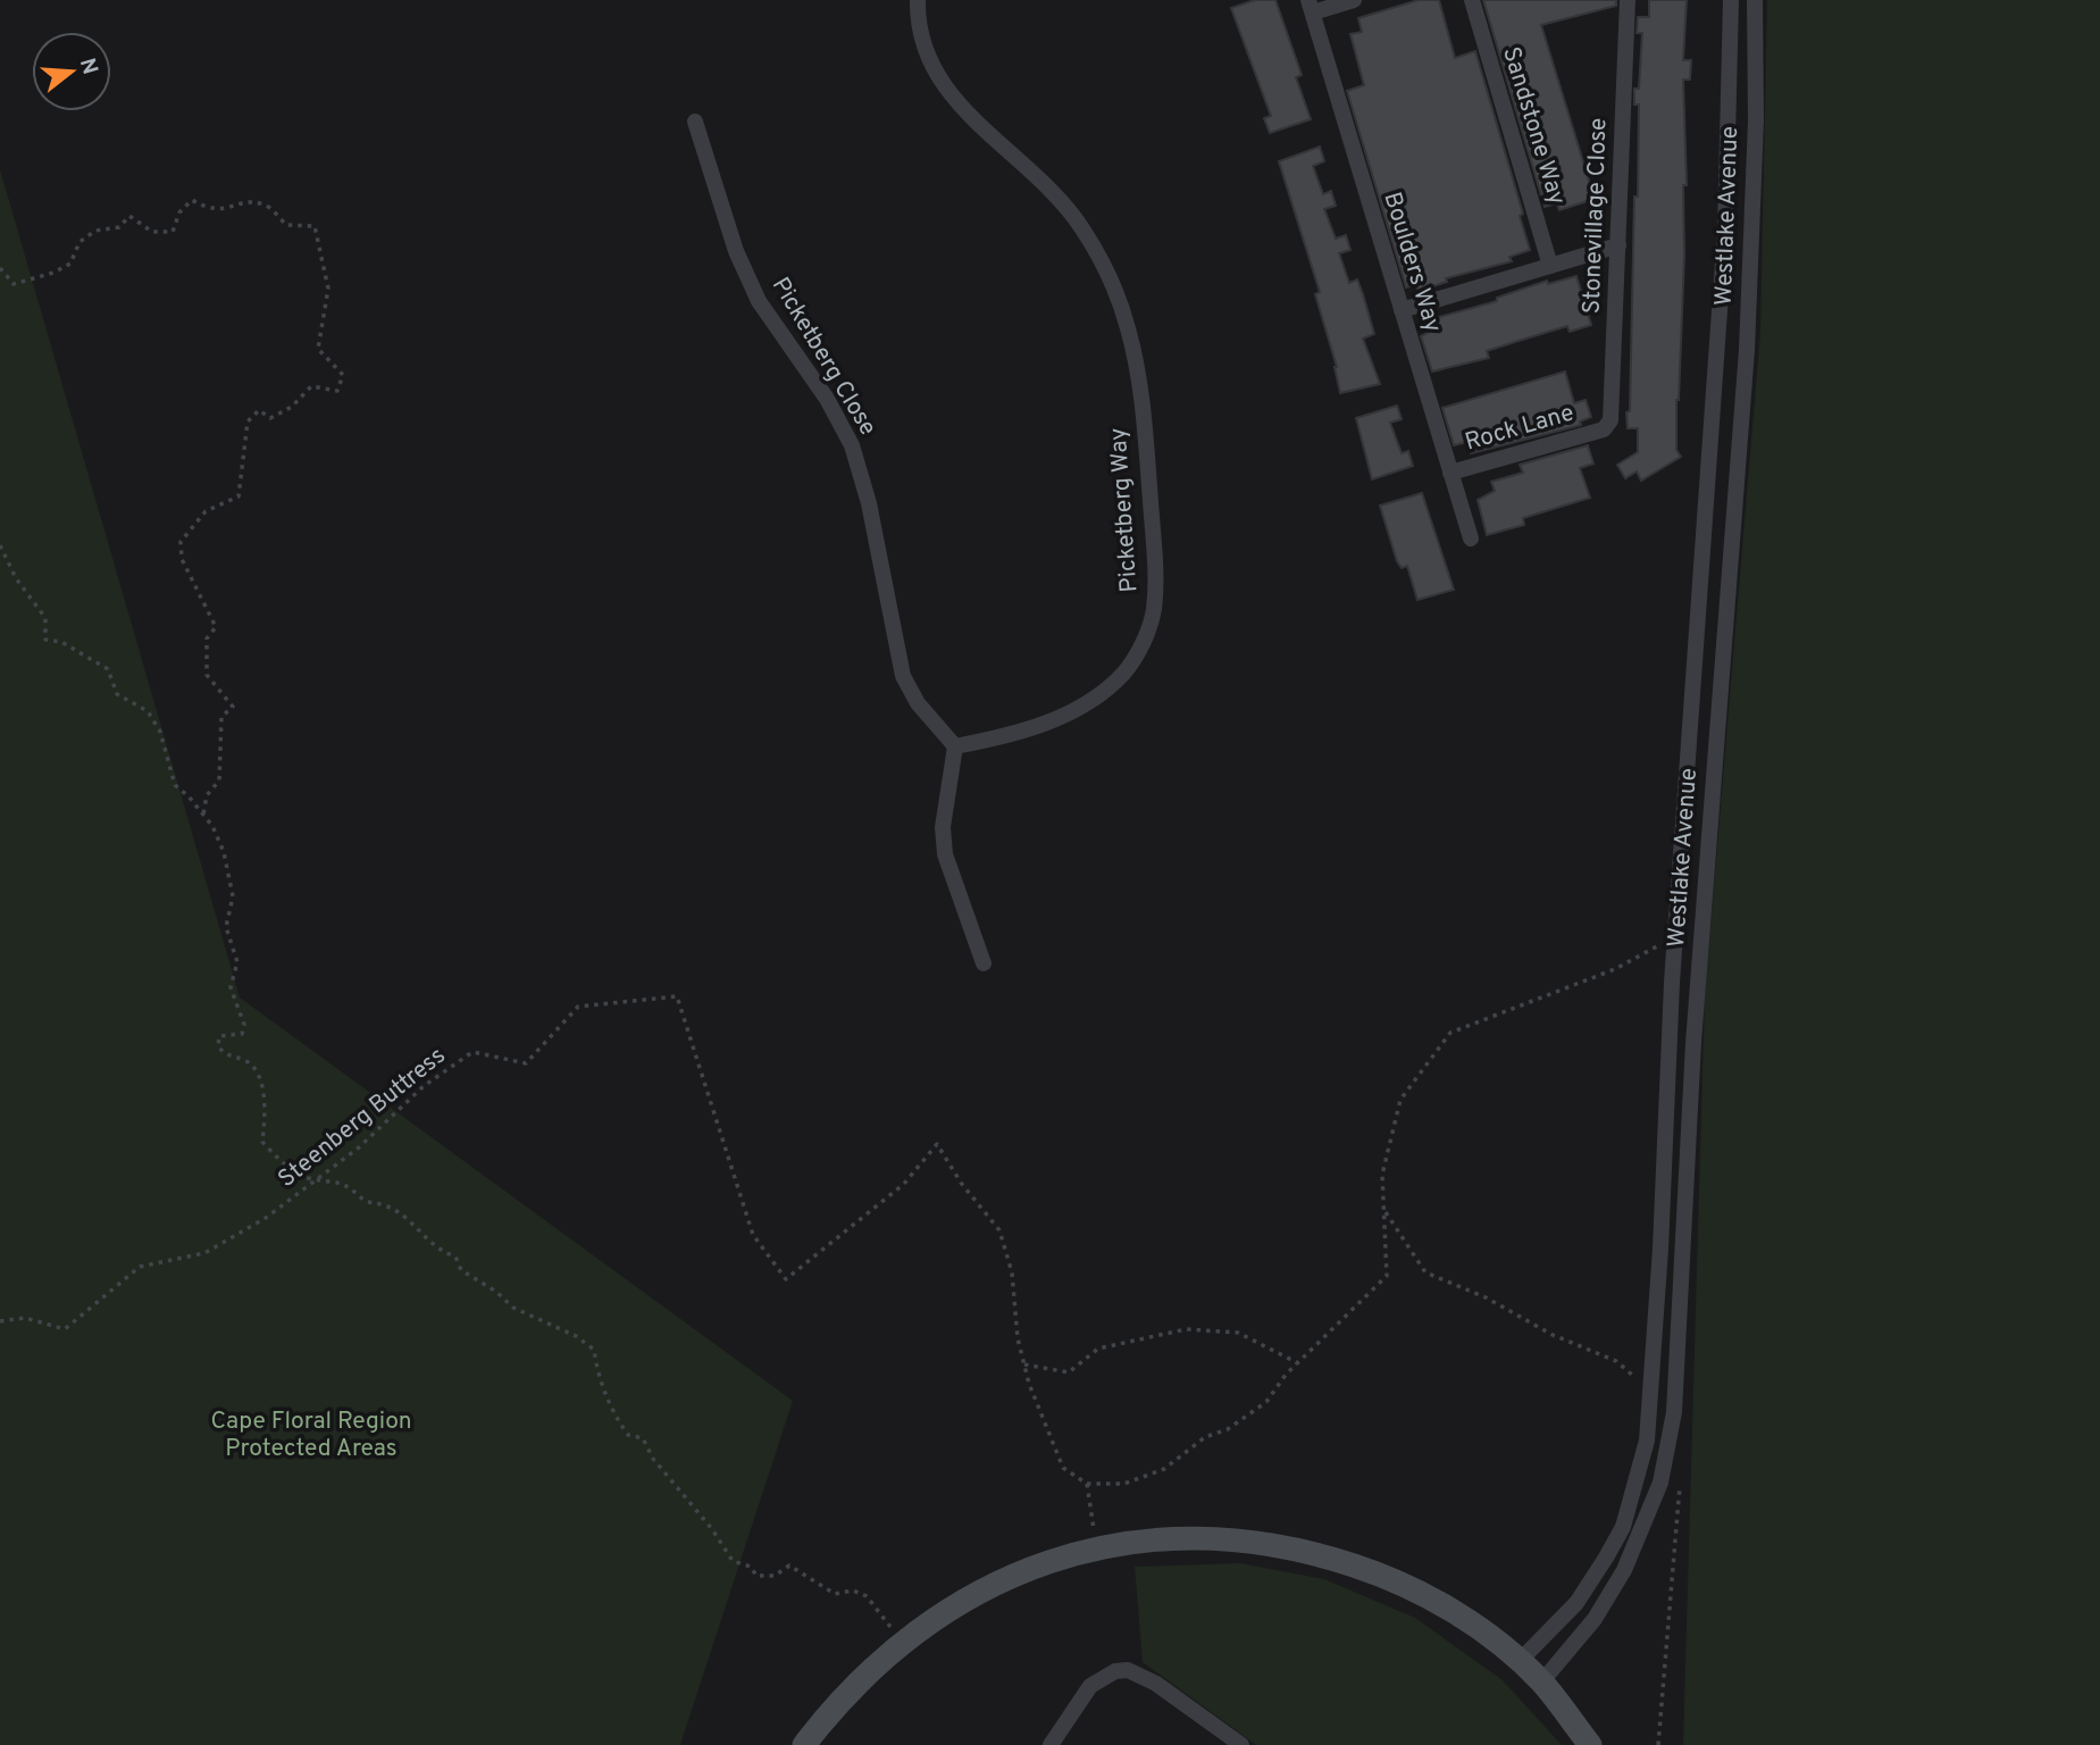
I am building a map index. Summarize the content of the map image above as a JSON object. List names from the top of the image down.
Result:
{
  "streets": {
    "street": [
      "Sandstone Way",
      "Stonevillage Close",
      "Westlake Avenue",
      "Boulders Way",
      "Picketberg Close",
      "Rock Lane",
      "Picketberg Way"
    ],
    "path": ["Steenberg Buttress"]
  },
  "crossings": [
    ["Stonevillage Close", "Rock Lane"],
    ["Boulders Way", "Rock Lane"],
    ["Picketberg Close", "Picketberg Way"]
  ],
  "parks": ["Cape Floral Region Protected Areas"],
  "north": "right"
}
